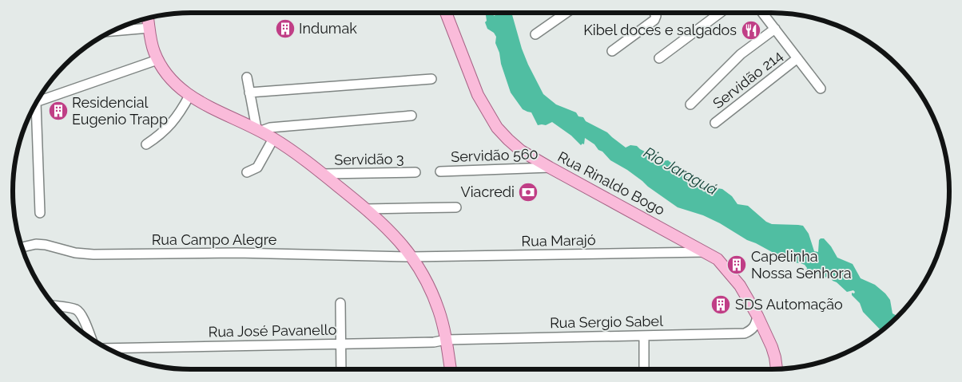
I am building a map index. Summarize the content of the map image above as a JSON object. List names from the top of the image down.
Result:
{
  "streets": {
    "main road": ["Rua Rinaldo Bogo"],
    "street": [
      "Servidão 214",
      "Servidão 560",
      "Servidão 3",
      "Rua Campo Alegre",
      "Rua Marajó",
      "Rua Sergio Sabel",
      "Rua José Pavanello"
    ]
  },
  "crossings": [
    ["Servidão 560", "Rua Rinaldo Bogo"],
    ["Rua Rinaldo Bogo", "Rua Marajó"],
    ["Rua Rinaldo Bogo", "Rua Sergio Sabel"],
    ["Rua Campo Alegre", "Rua Marajó"],
    ["Rua Sergio Sabel", "Rua José Pavanello"]
  ],
  "water": ["Rio Jaraguá"],
  "places": {
    "building": [
      "Indumak",
      "Residencial Eugenio Trapp",
      "Capelinha Nossa Senhora",
      "SDS Automação"
    ],
    "restaurant": ["Kibel doces e salgados"],
    "bank": ["Viacredi"]
  }
}
